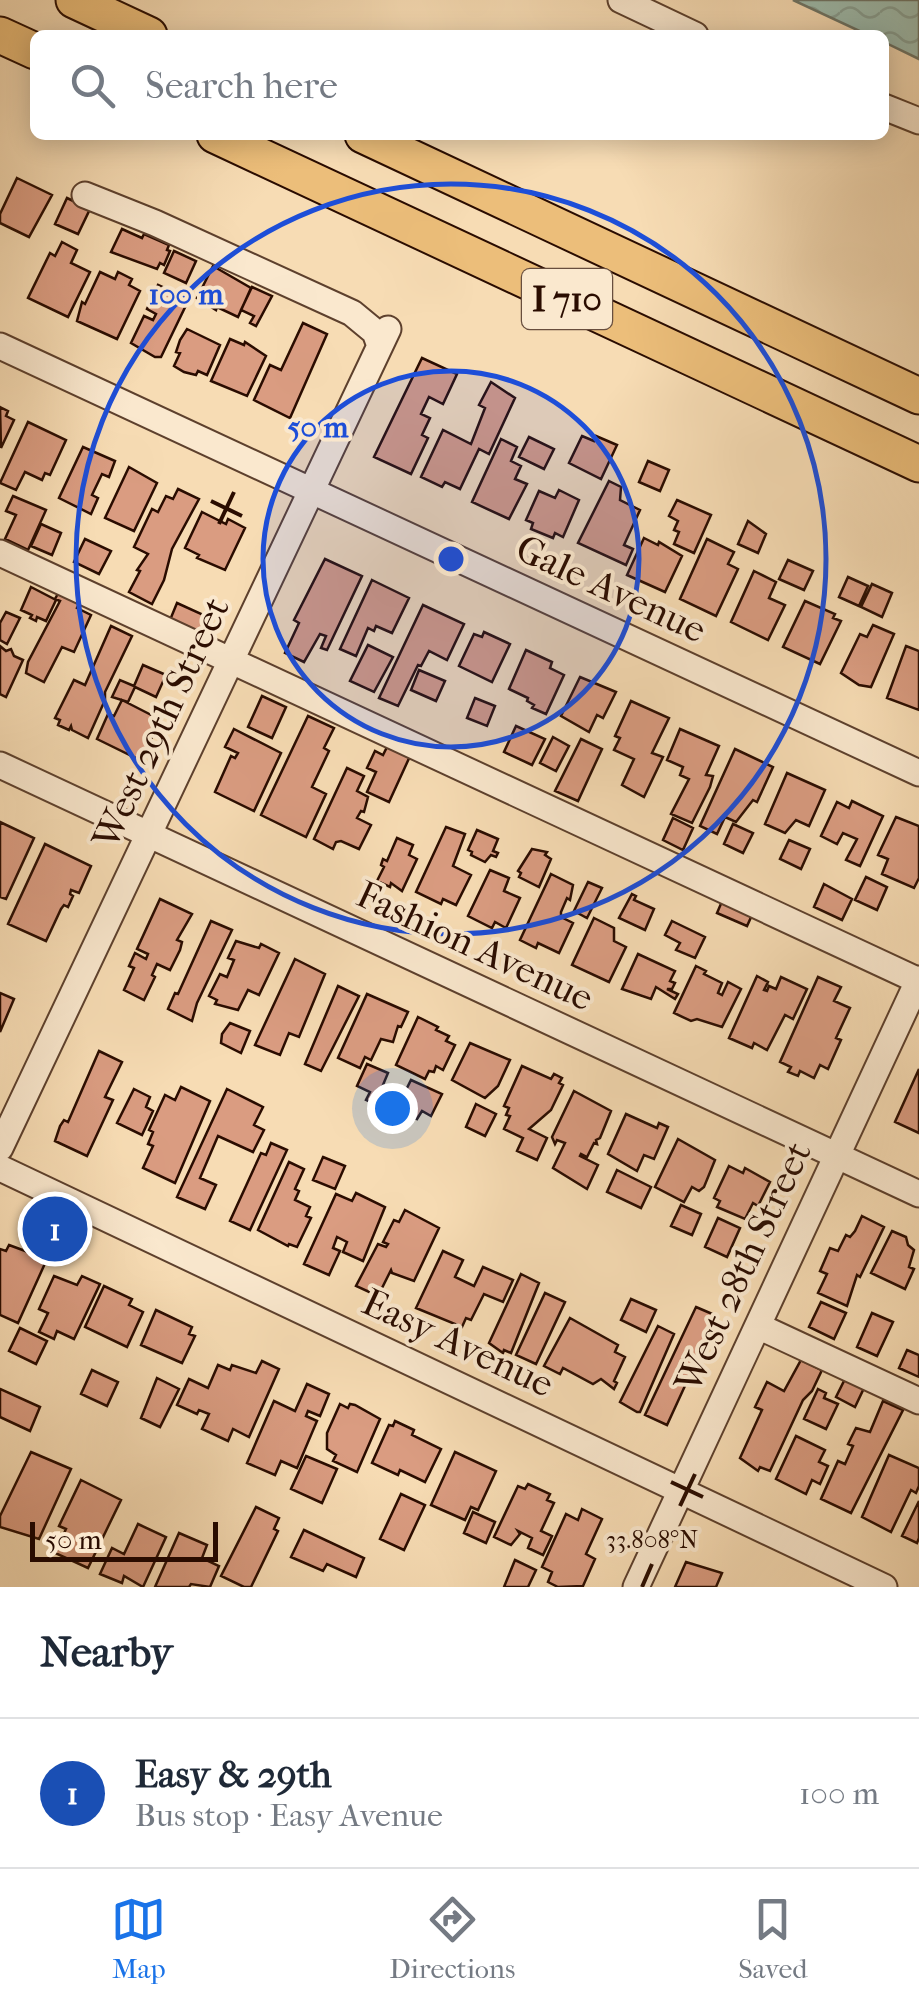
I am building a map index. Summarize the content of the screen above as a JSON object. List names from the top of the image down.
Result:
{
  "streets": {
    "highway": ["I 710"],
    "street": [
      "Gale Avenue",
      "West 29th Street",
      "Fashion Avenue",
      "West 28th Street",
      "Easy Avenue"
    ]
  },
  "crossings": [
    ["Gale Avenue", "West 29th Street"],
    ["West 29th Street", "Fashion Avenue"],
    ["Fashion Avenue", "West 28th Street"],
    ["West 28th Street", "Easy Avenue"]
  ],
  "scale_bar": "50 m",
  "page": {
    "search": "Search here",
    "pins": "1",
    "scale": "50 m",
    "heading": "Nearby",
    "list": [
      {
        "mark": "1",
        "name": "Easy & 29th",
        "note": "Bus stop · Easy Avenue",
        "value": "100 m"
      }
    ],
    "nav": ["Map", "Directions", "Saved"]
  },
  "coordinates": ["33.808°N"],
  "rings": ["100 m", "50 m"]
}
